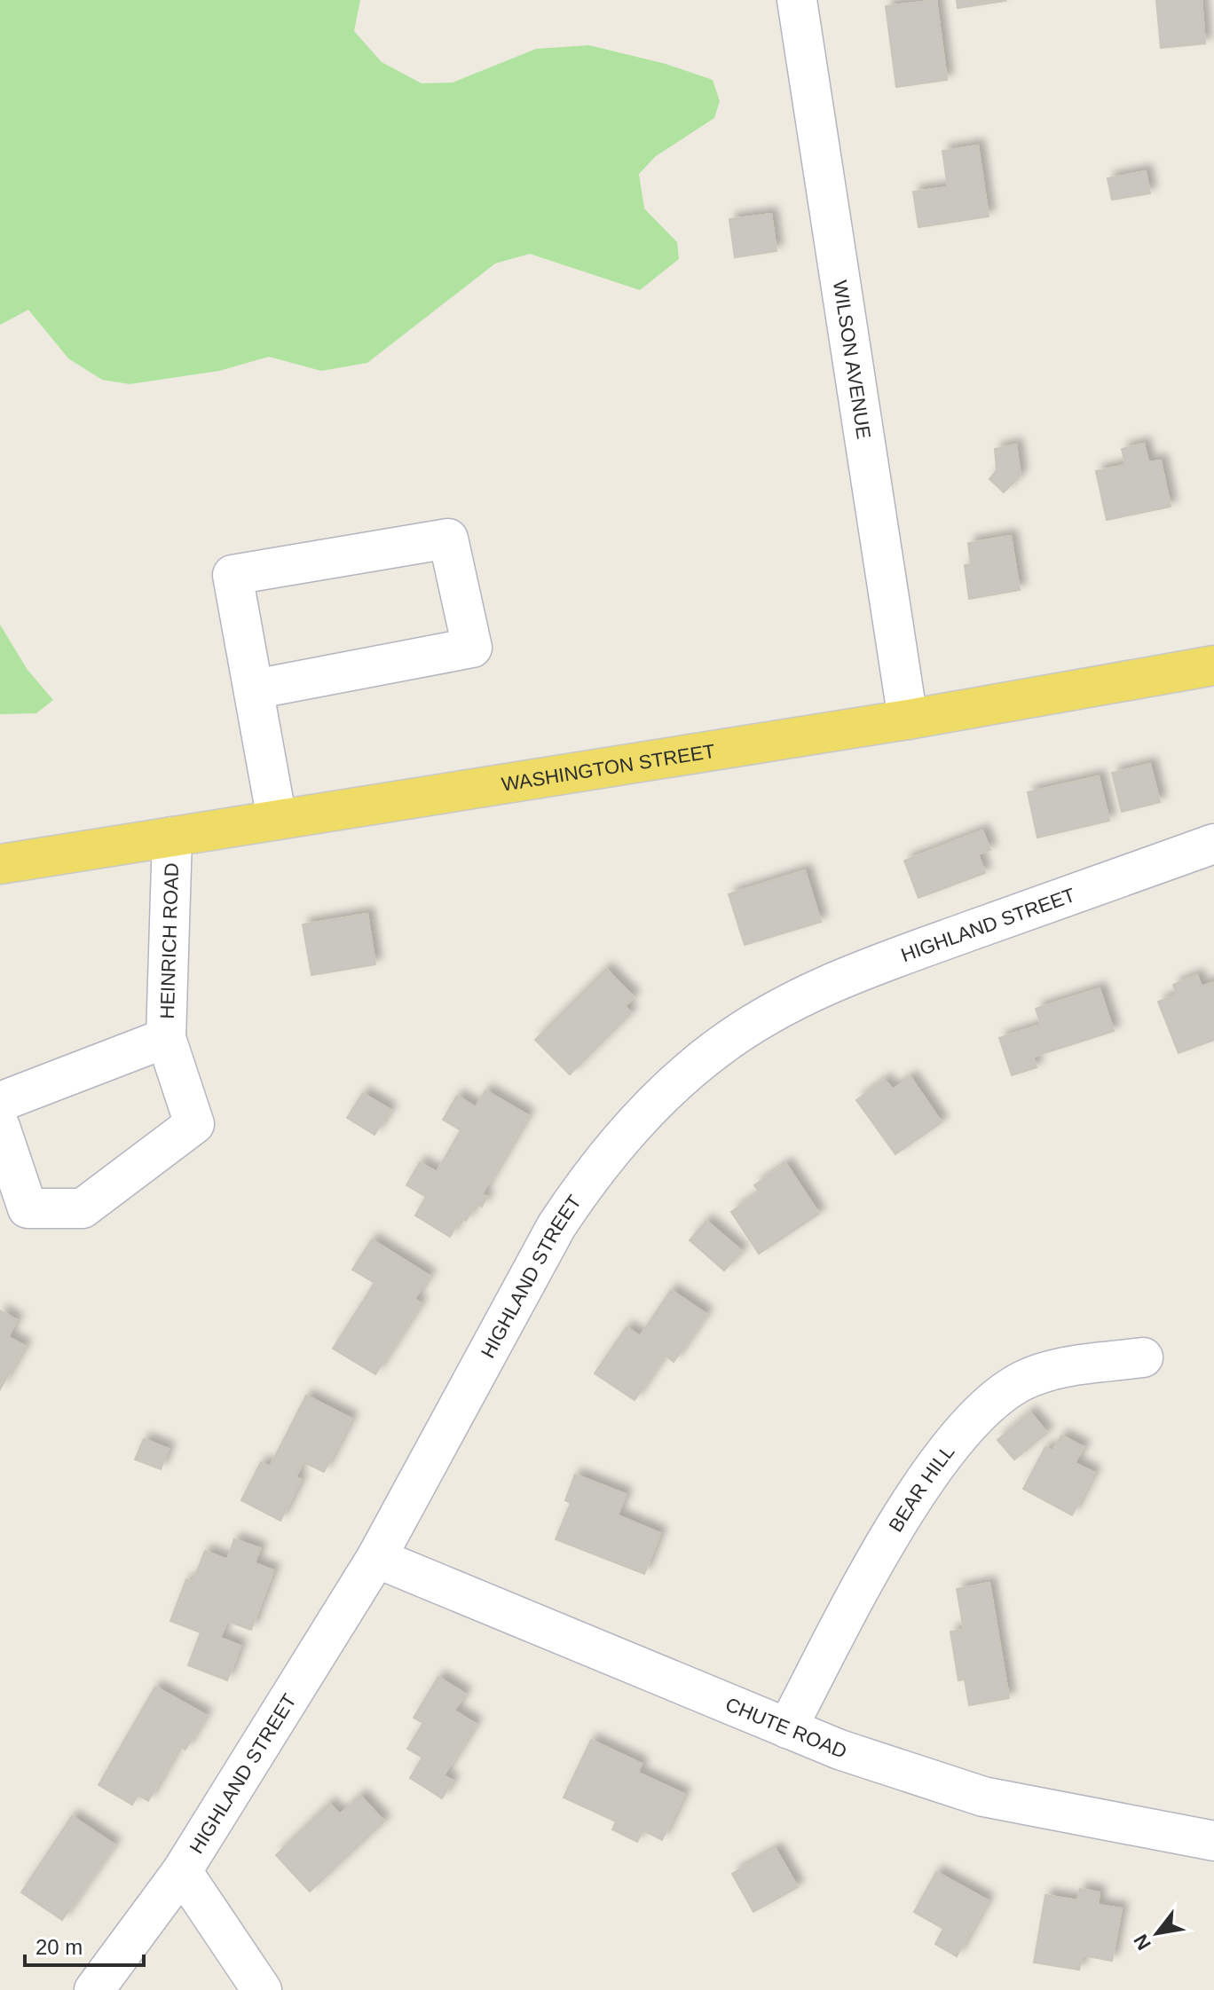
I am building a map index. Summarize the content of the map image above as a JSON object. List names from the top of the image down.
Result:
{
  "streets": {
    "main road": ["WASHINGTON STREET"],
    "street": [
      "WILSON AVENUE",
      "HIGHLAND STREET",
      "HEINRICH ROAD",
      "BEAR HILL",
      "CHUTE ROAD"
    ]
  },
  "crossings": [
    ["WILSON AVENUE", "WASHINGTON STREET"],
    ["WASHINGTON STREET", "HEINRICH ROAD"],
    ["HIGHLAND STREET", "CHUTE ROAD"],
    ["BEAR HILL", "CHUTE ROAD"]
  ],
  "scale_bar": "20 m",
  "north": "bottom left"
}
